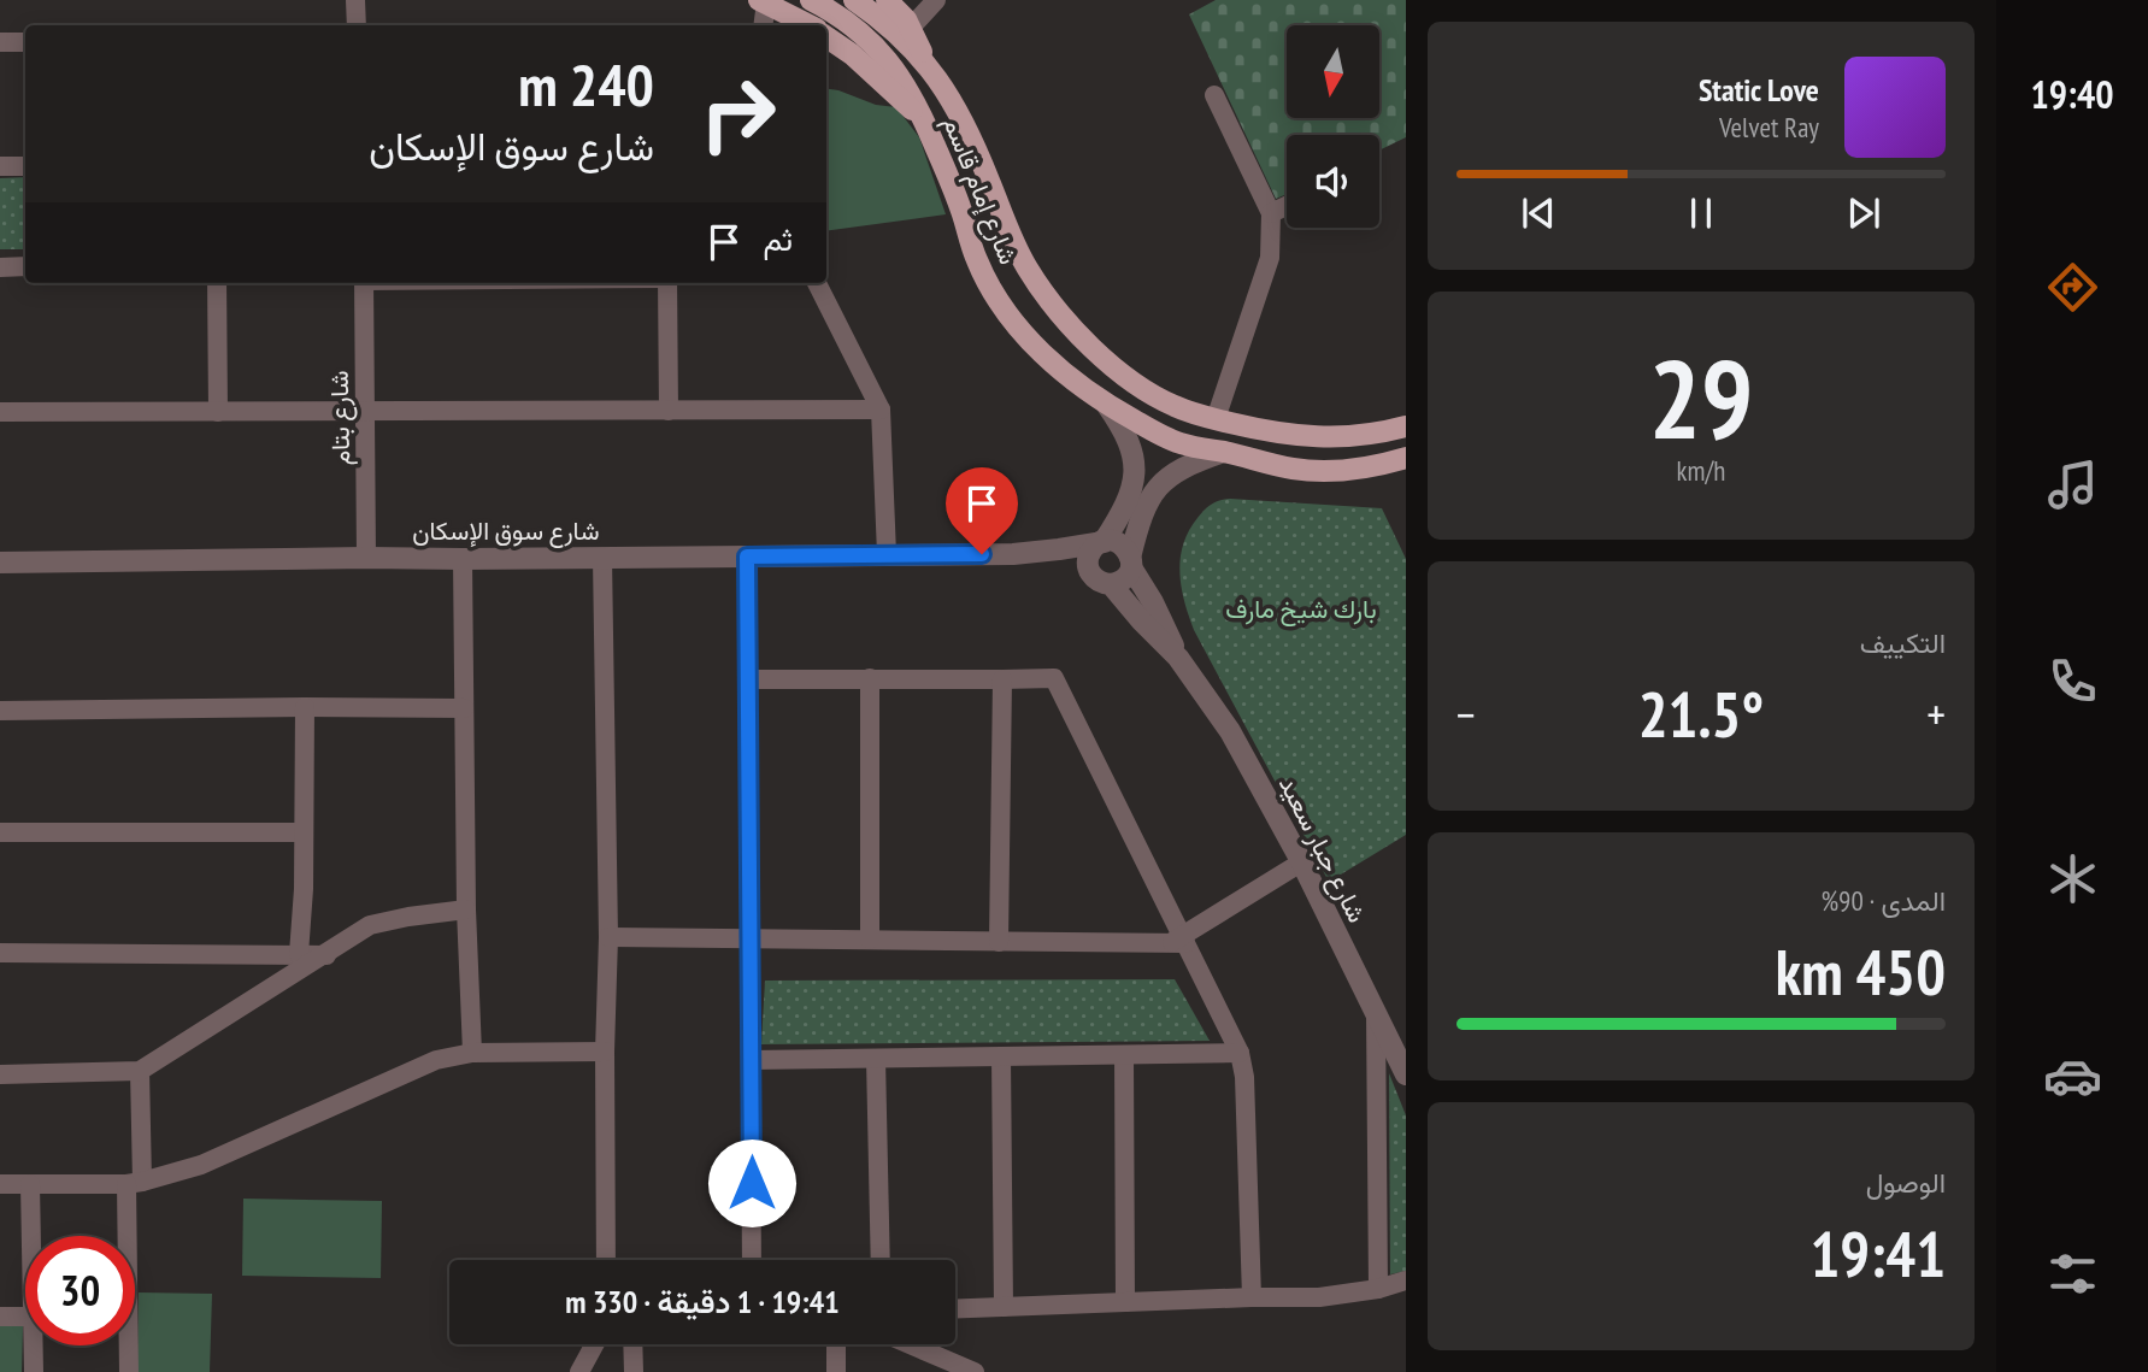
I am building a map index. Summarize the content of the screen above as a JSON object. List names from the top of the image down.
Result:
{
  "streets": {
    "main road": ["شارع إمام قاسم"],
    "street": ["شارع بتام", "شارع سوق الإسكان", "شارع جبار سعيد"]
  },
  "crossings": [
    ["شارع بتام", "شارع سوق الإسكان"]
  ],
  "parks": ["بارك شيخ مارف"],
  "north": "bottom",
  "page": {
    "tabs": "19:40",
    "turn": ["240 m", "شارع سوق الإسكان"],
    "song": ["Static Love", "Velvet Ray"],
    "then": "ثم",
    "tile": [
      ["29", "km/h"],
      "التكييف",
      ["المدى · 90%", "450 km"],
      ["الوصول", "19:41"]
    ],
    "heat": ["−", "21.5°", "+"],
    "limit": "30",
    "trip": "19:41 · 1 دقيقة · 330 m"
  }
}
